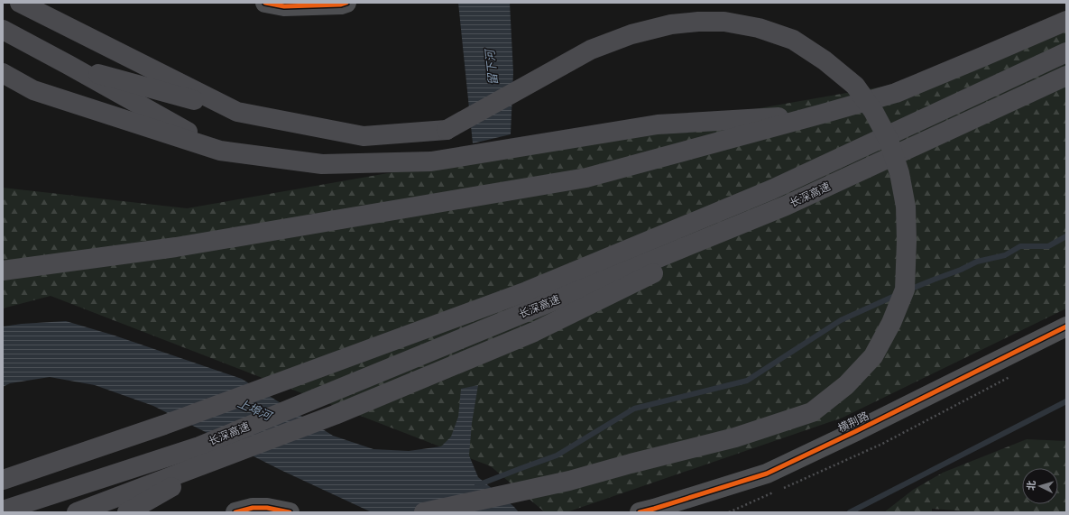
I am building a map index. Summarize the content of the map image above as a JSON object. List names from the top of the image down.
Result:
{
  "streets": {
    "highway": ["长深高速"],
    "street": ["横荆路"]
  },
  "water": ["留下河", "上埠河"],
  "north": "left"
}
